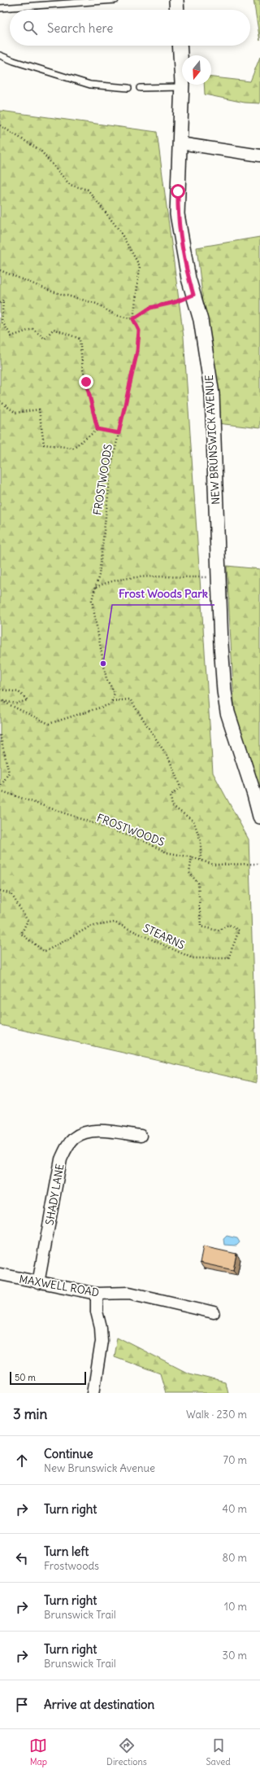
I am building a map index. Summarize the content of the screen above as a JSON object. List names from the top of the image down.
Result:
{
  "streets": {
    "street": ["NEW BRUNSWICK AVENUE", "SHADY LANE", "MAXWELL ROAD"],
    "path": ["FROSTWOODS", "STEARNS"]
  },
  "crossings": [
    ["FROSTWOODS", "STEARNS"],
    ["SHADY LANE", "MAXWELL ROAD"]
  ],
  "places": ["Frost Woods Park"],
  "scale_bar": "50 m",
  "north": "bottom",
  "page": {
    "search": "Search here",
    "scale": "50 m",
    "heading": ["3 min", "Walk · 230 m"],
    "list": [
      ["Continue", "New Brunswick Avenue", "70 m"],
      ["Turn right", "40 m"],
      ["Turn left", "Frostwoods", "80 m"],
      ["Turn right", "Brunswick Trail", "10 m"],
      ["Turn right", "Brunswick Trail", "30 m"],
      "Arrive at destination"
    ],
    "nav": ["Map", "Directions", "Saved"]
  }
}
